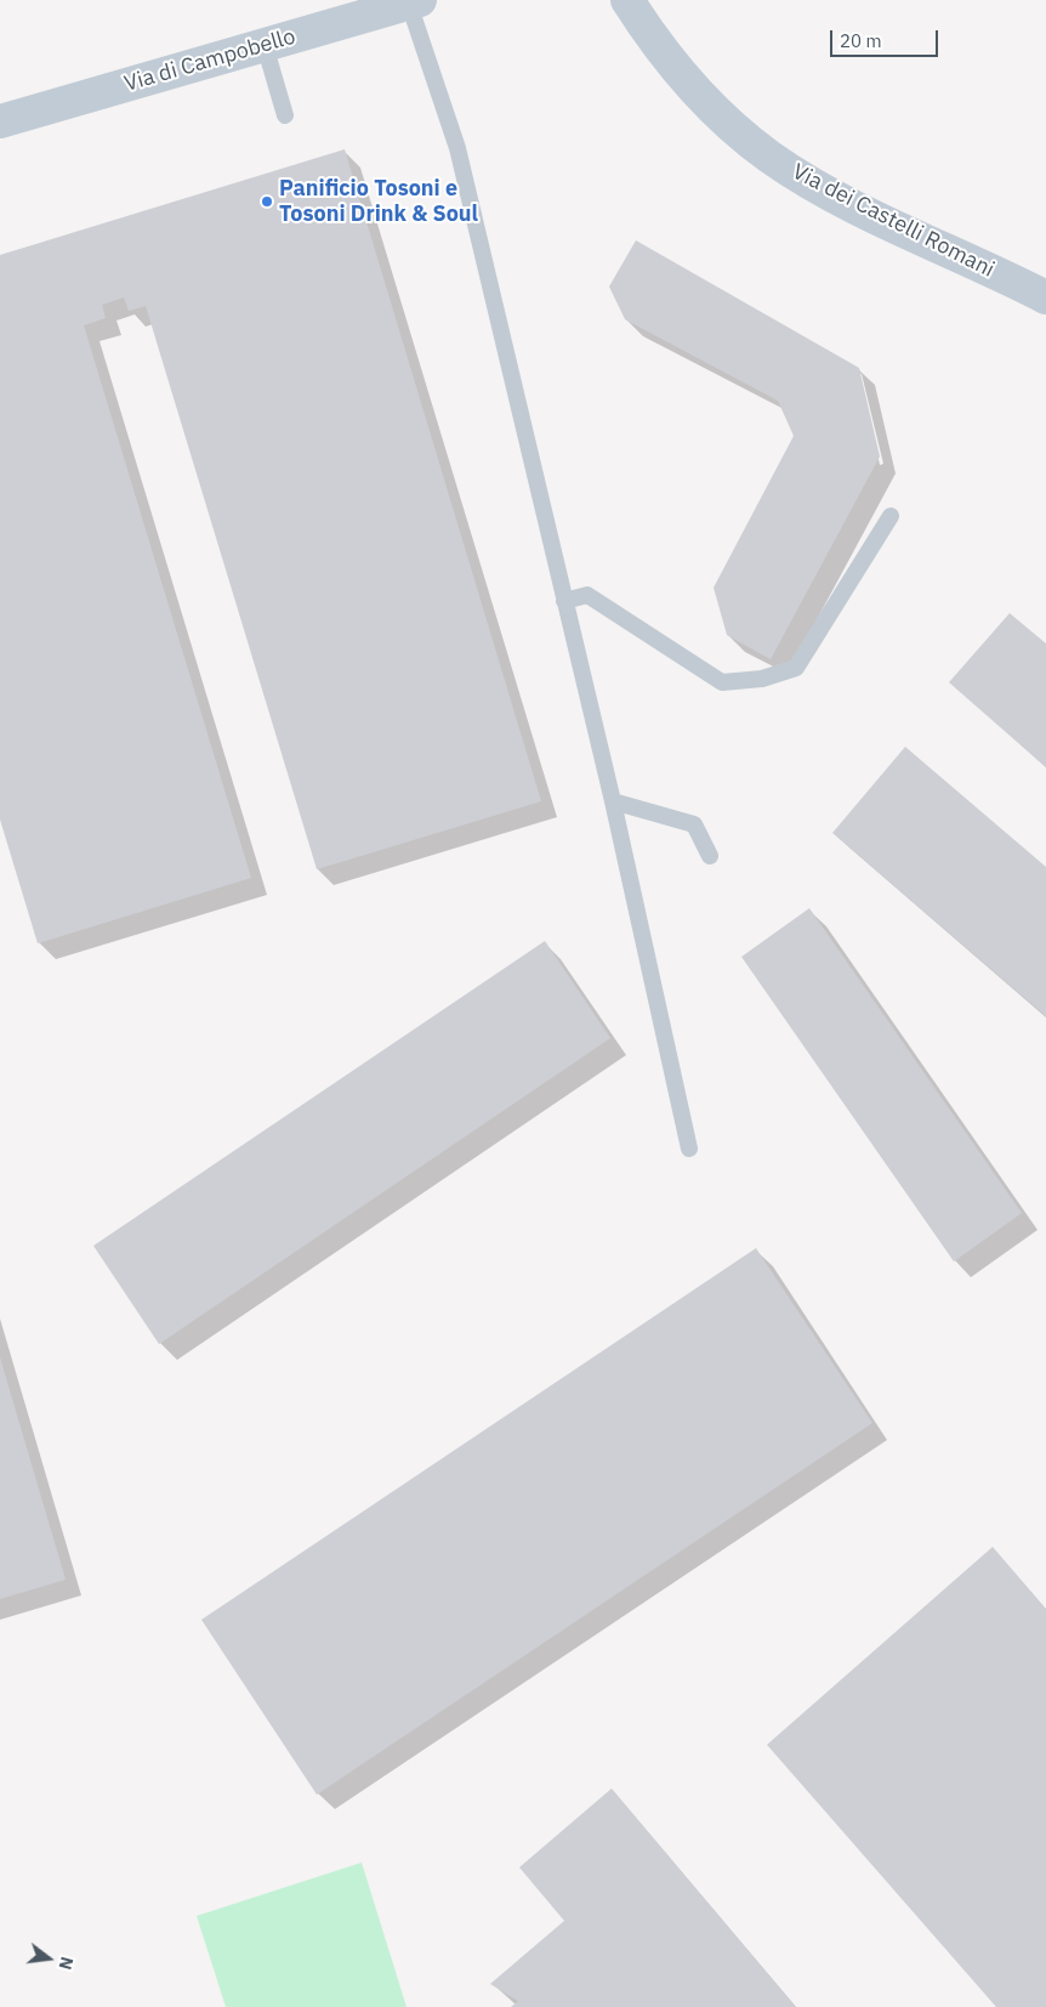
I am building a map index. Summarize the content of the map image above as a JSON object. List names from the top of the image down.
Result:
{
  "streets": {
    "main road": ["Via di Campobello", "Via dei Castelli Romani"]
  },
  "places": ["Panificio Tosoni e Tosoni Drink & Soul"],
  "scale_bar": "20 m",
  "north": "right"
}
